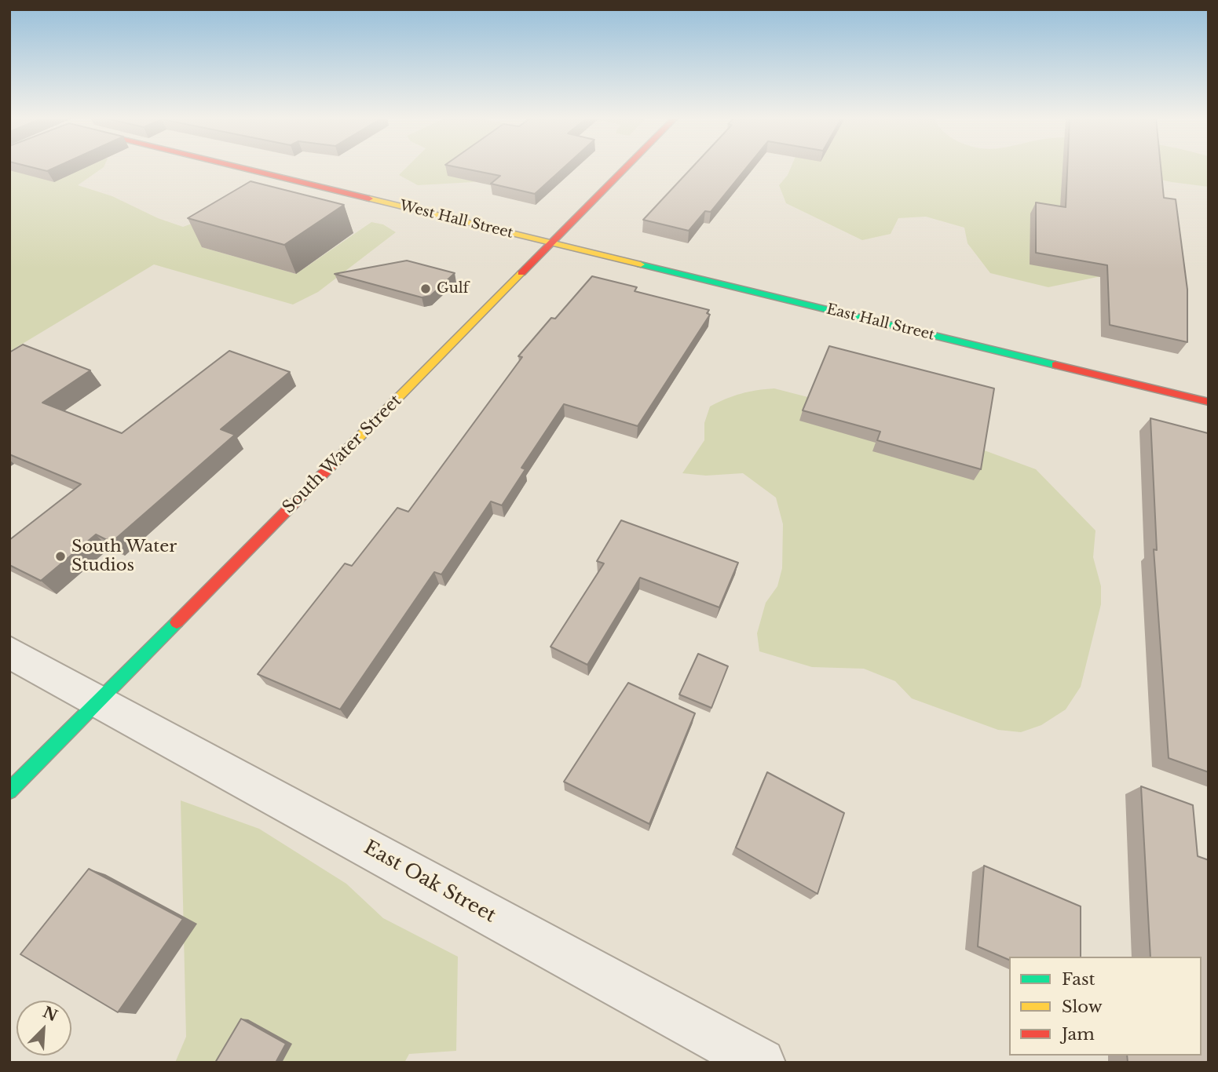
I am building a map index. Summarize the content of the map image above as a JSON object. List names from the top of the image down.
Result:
{
  "streets": {
    "street": [
      "West Hall Street",
      "East Hall Street",
      "South Water Street",
      "East Oak Street"
    ]
  },
  "crossings": [
    ["West Hall Street", "East Hall Street"],
    ["West Hall Street", "South Water Street"],
    ["East Hall Street", "South Water Street"],
    ["South Water Street", "East Oak Street"]
  ],
  "places": ["Gulf", "South Water Studios"],
  "legend": ["Fast", "Slow", "Jam"],
  "north": "top right"
}
